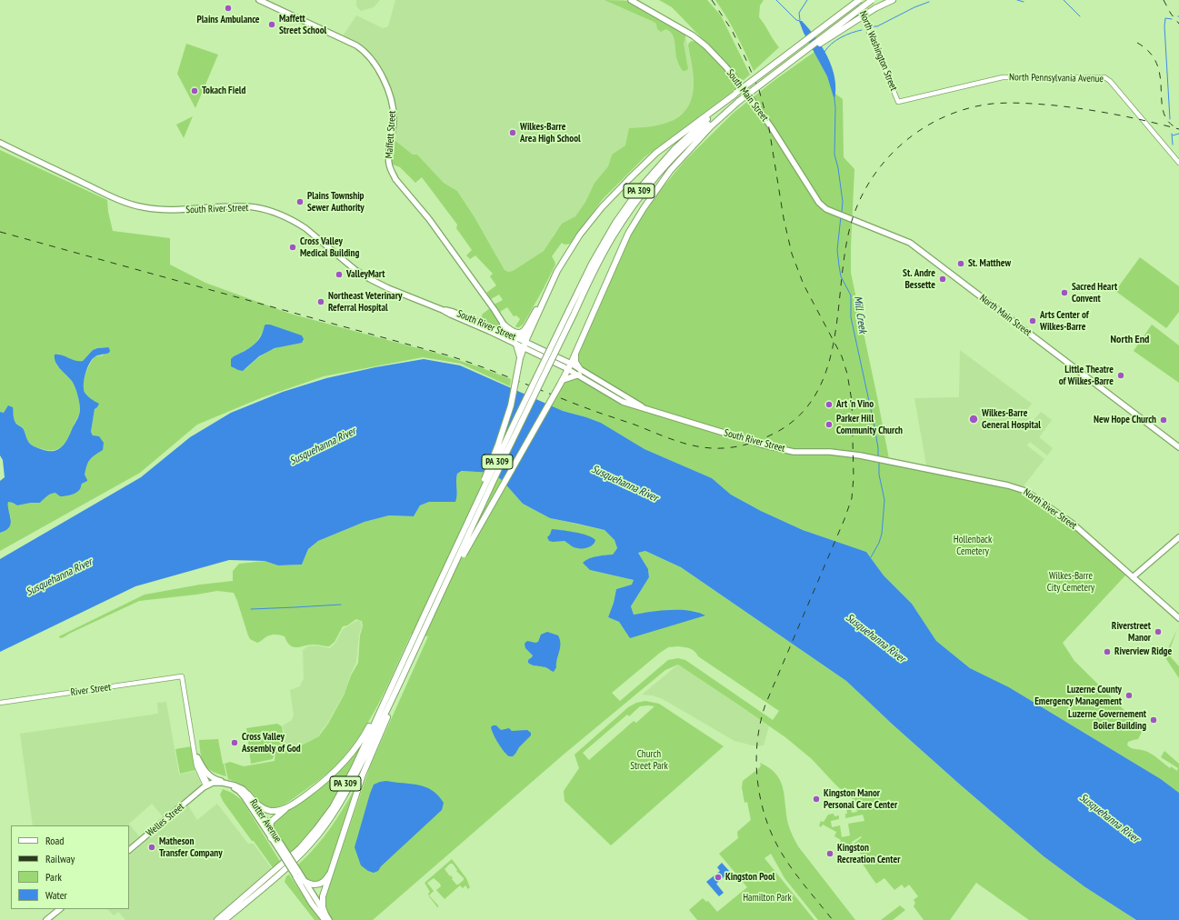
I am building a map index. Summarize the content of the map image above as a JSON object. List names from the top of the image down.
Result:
{
  "streets": {
    "highway": ["PA 309"],
    "main road": [
      "South Main Street",
      "Maffett Street",
      "South River Street",
      "North Main Street",
      "North River Street",
      "Welles Street",
      "Rutter Avenue"
    ],
    "street": ["North Washington Street", "North Pennsylvania Avenue", "River Street"]
  },
  "crossings": [
    ["North Washington Street", "North Pennsylvania Avenue"],
    ["North Washington Street", "PA 309"],
    ["South Main Street", "North Main Street"],
    ["Maffett Street", "South River Street"],
    ["South River Street", "North River Street"],
    ["Welles Street", "Rutter Avenue"]
  ],
  "districts": ["North End"],
  "water": ["Mill Creek", "Susquehanna River"],
  "parks": [
    "Hollenback Cemetery",
    "Wilkes-Barre City Cemetery",
    "Church Street Park",
    "Hamilton Park"
  ],
  "places": [
    "Plains Ambulance",
    "Maffett Street School",
    "Tokach Field",
    "Wilkes-Barre Area High School",
    "Plains Township Sewer Authority",
    "Cross Valley Medical Building",
    "St. Matthew",
    "ValleyMart",
    "St. Andre Bessette",
    "Sacred Heart Convent",
    "Northeast Veterinary Referral Hospital",
    "Arts Center of Wilkes-Barre",
    "Little Theatre of Wilkes-Barre",
    "Art 'n Vino",
    "Wilkes-Barre General Hospital",
    "New Hope Church",
    "Parker Hill Community Church",
    "Riverstreet Manor",
    "Riverview Ridge",
    "Luzerne County Emergency Management",
    "Luzerne Governement Boiler Building",
    "Cross Valley Assembly of God",
    "Kingston Manor Personal Care Center",
    "Matheson Transfer Company",
    "Kingston Recreation Center",
    "Kingston Pool"
  ],
  "legend": [
    "Road",
    "Railway",
    "Park",
    "Water"
  ]
}
